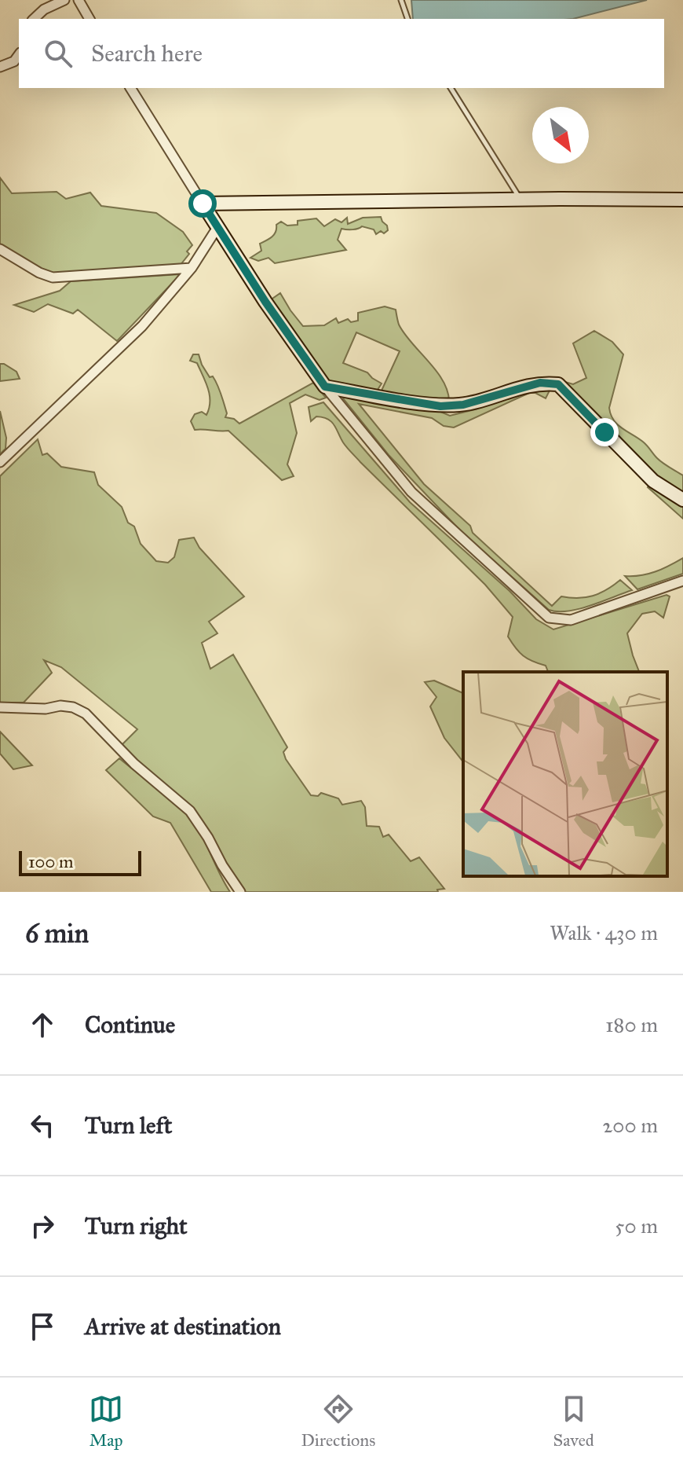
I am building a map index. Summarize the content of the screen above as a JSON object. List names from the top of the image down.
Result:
{
  "scale_bar": "100 m",
  "north": "bottom right",
  "page": {
    "search": "Search here",
    "scale": "100 m",
    "heading": ["6 min", "Walk · 430 m"],
    "list": [
      ["Continue", "180 m"],
      ["Turn left", "200 m"],
      ["Turn right", "50 m"],
      "Arrive at destination"
    ],
    "nav": ["Map", "Directions", "Saved"]
  }
}
